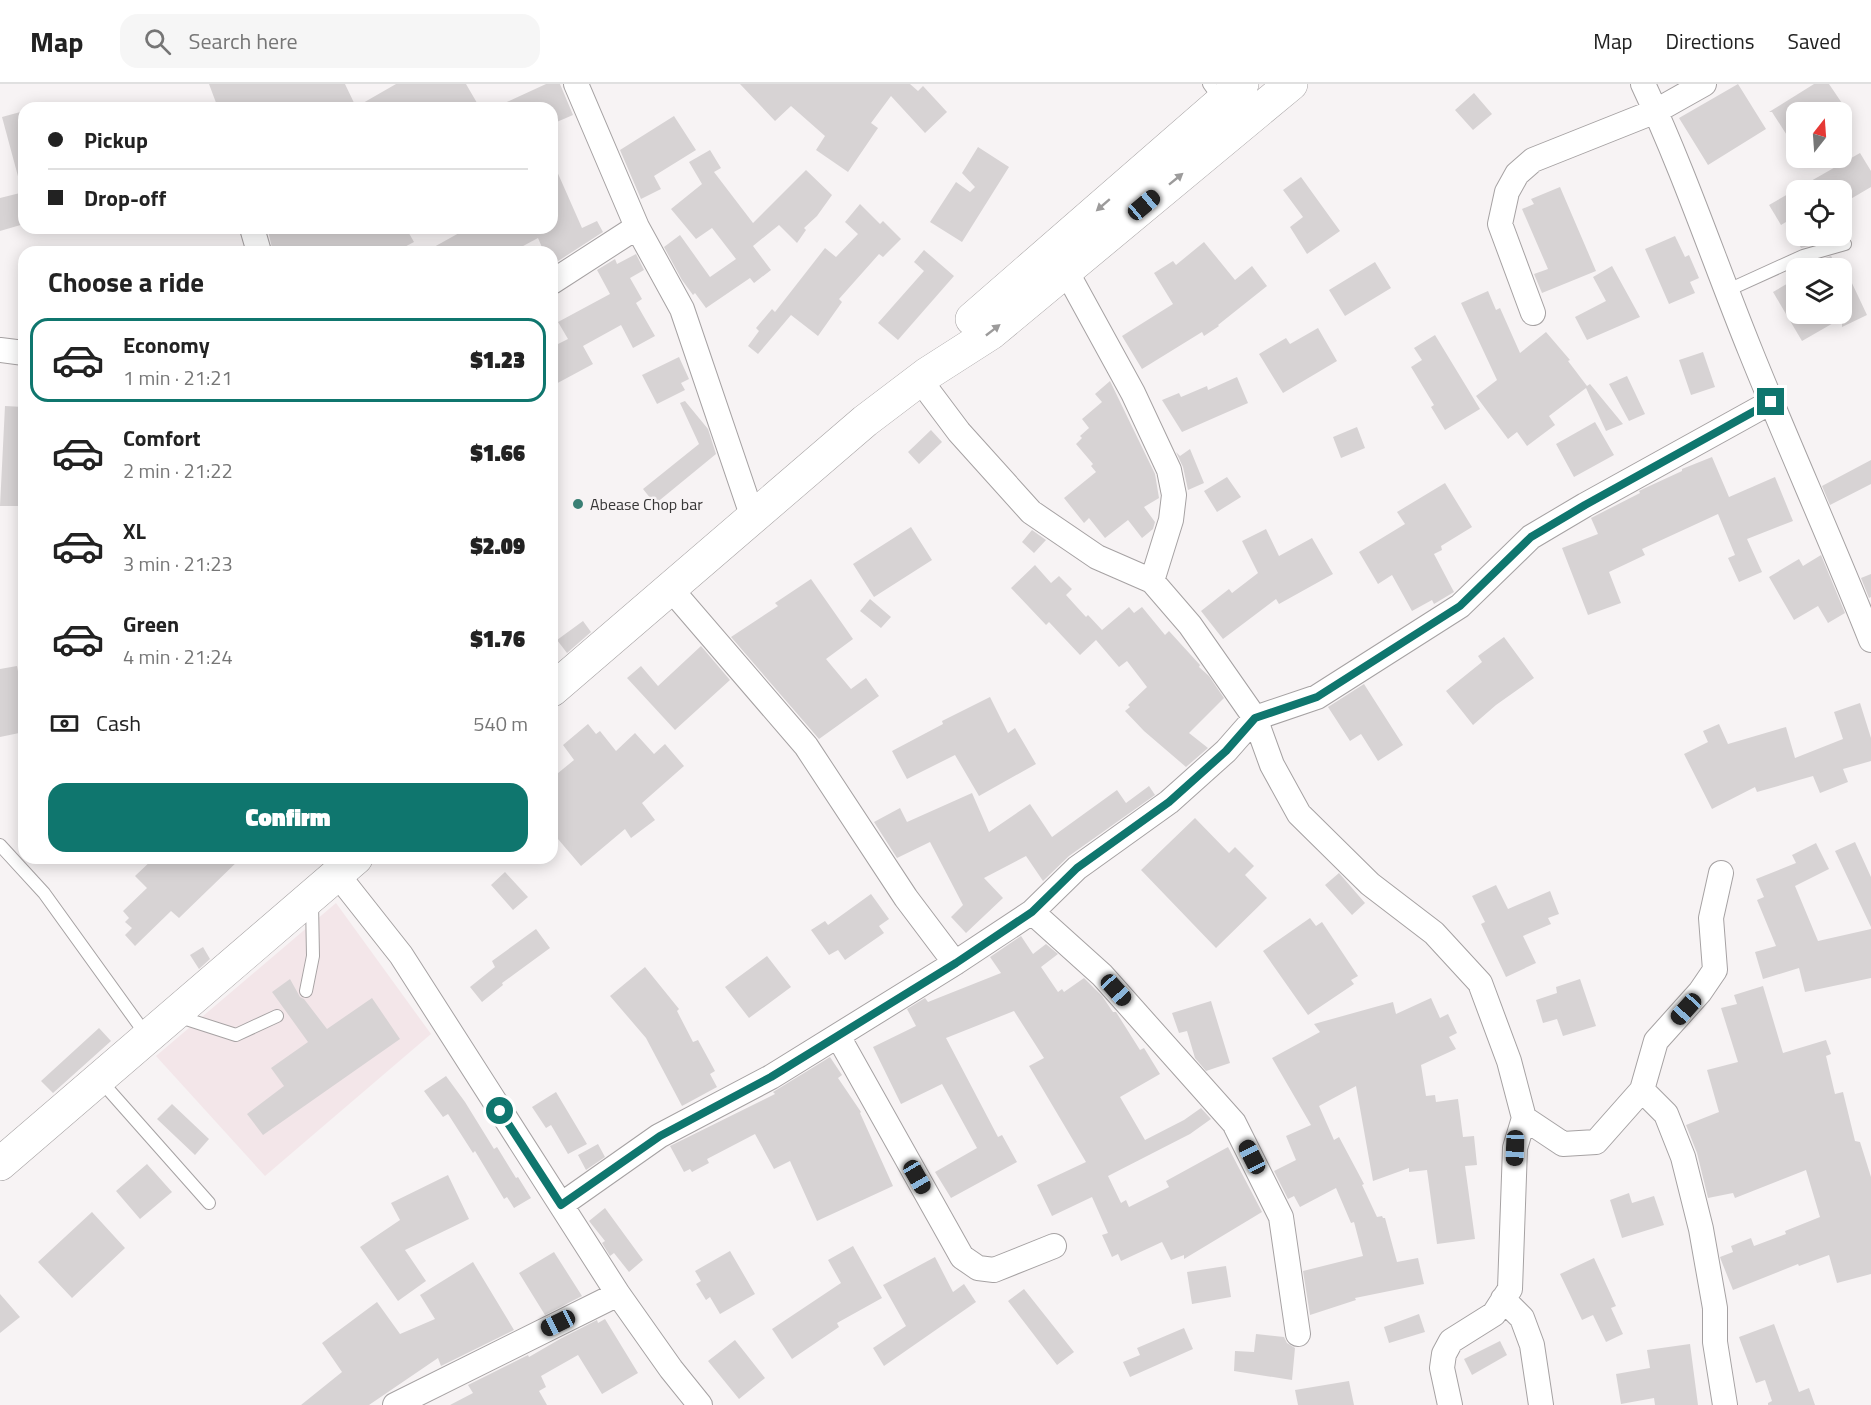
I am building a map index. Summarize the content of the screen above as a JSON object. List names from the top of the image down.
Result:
{
  "places": ["Abease Chop bar"],
  "north": "top",
  "page": {
    "header": "Map",
    "search": "Search here",
    "nav": ["Map", "Directions", "Saved"],
    "banner": ["Pickup", "Drop-off"],
    "heading": "Choose a ride",
    "list": [
      {
        "name": "Economy",
        "note": "1 min · 21:21",
        "value": "$1.23"
      },
      {
        "name": "Comfort",
        "note": "2 min · 21:22",
        "value": "$1.66"
      },
      {
        "name": "XL",
        "note": "3 min · 21:23",
        "value": "$2.09"
      },
      {
        "name": "Green",
        "note": "4 min · 21:24",
        "value": "$1.76"
      }
    ],
    "pay": ["Cash", "540 m"],
    "buttons": "Confirm"
  }
}
